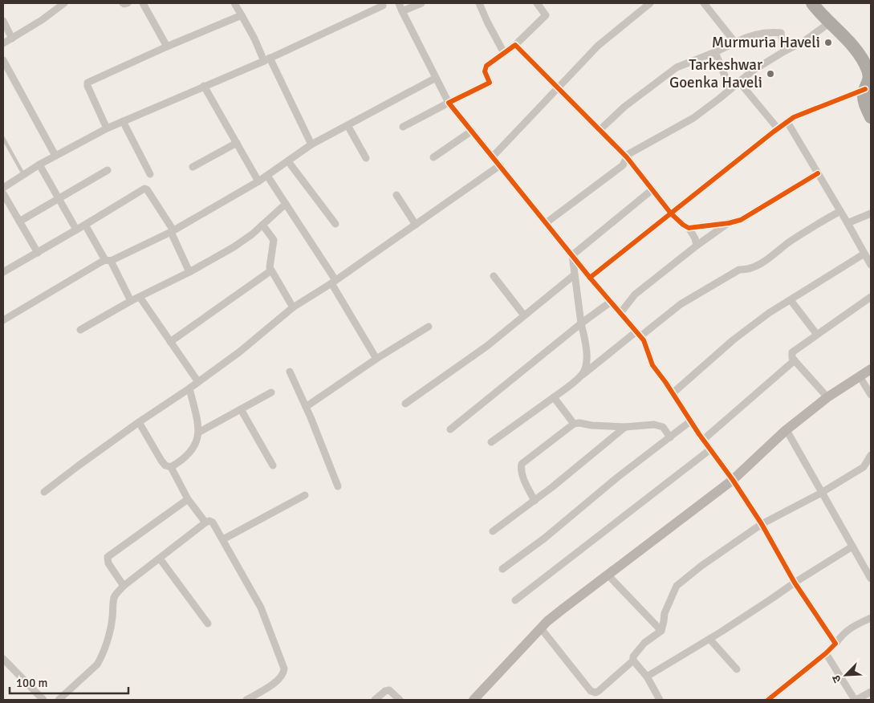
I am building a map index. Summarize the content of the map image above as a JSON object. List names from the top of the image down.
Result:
{
  "places": ["Murmuria Haveli", "Tarkeshwar Goenka Haveli"],
  "scale_bar": "100 m",
  "north": "bottom left"
}
